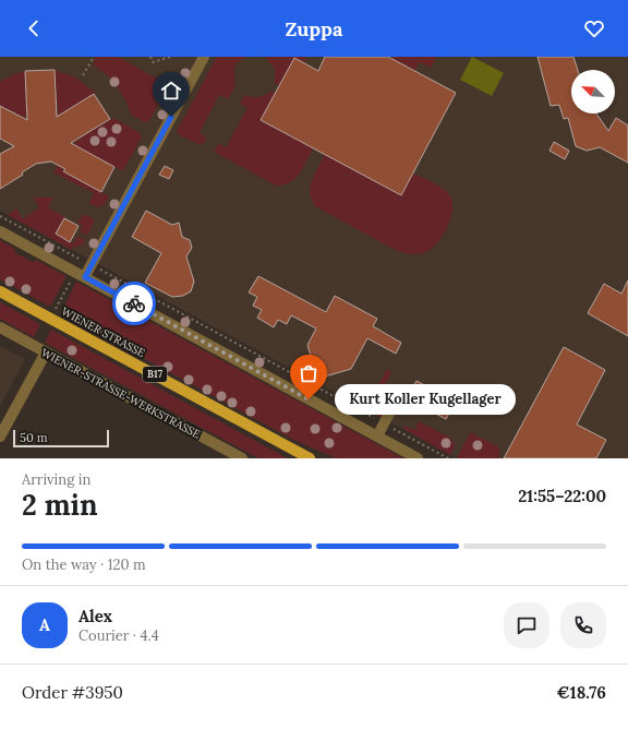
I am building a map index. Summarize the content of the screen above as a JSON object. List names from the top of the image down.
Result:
{
  "streets": {
    "main road": ["WIENER STRASSE", "B17"],
    "street": ["WIENER-STRASSE-WERKSTRASSE"]
  },
  "places": ["Kurt Koller Kugellager"],
  "scale_bar": "50 m",
  "north": "top left",
  "page": {
    "header": "Zuppa",
    "bubble": "Kurt Koller Kugellager",
    "scale": "50 m",
    "heading": ["2 min", "Arriving in", "21:55–22:00"],
    "panel": [
      "Alex",
      "Courier · 4.4",
      "Order #3950",
      "€18.76"
    ],
    "bar": "On the way · 120 m",
    "round": "A"
  }
}
